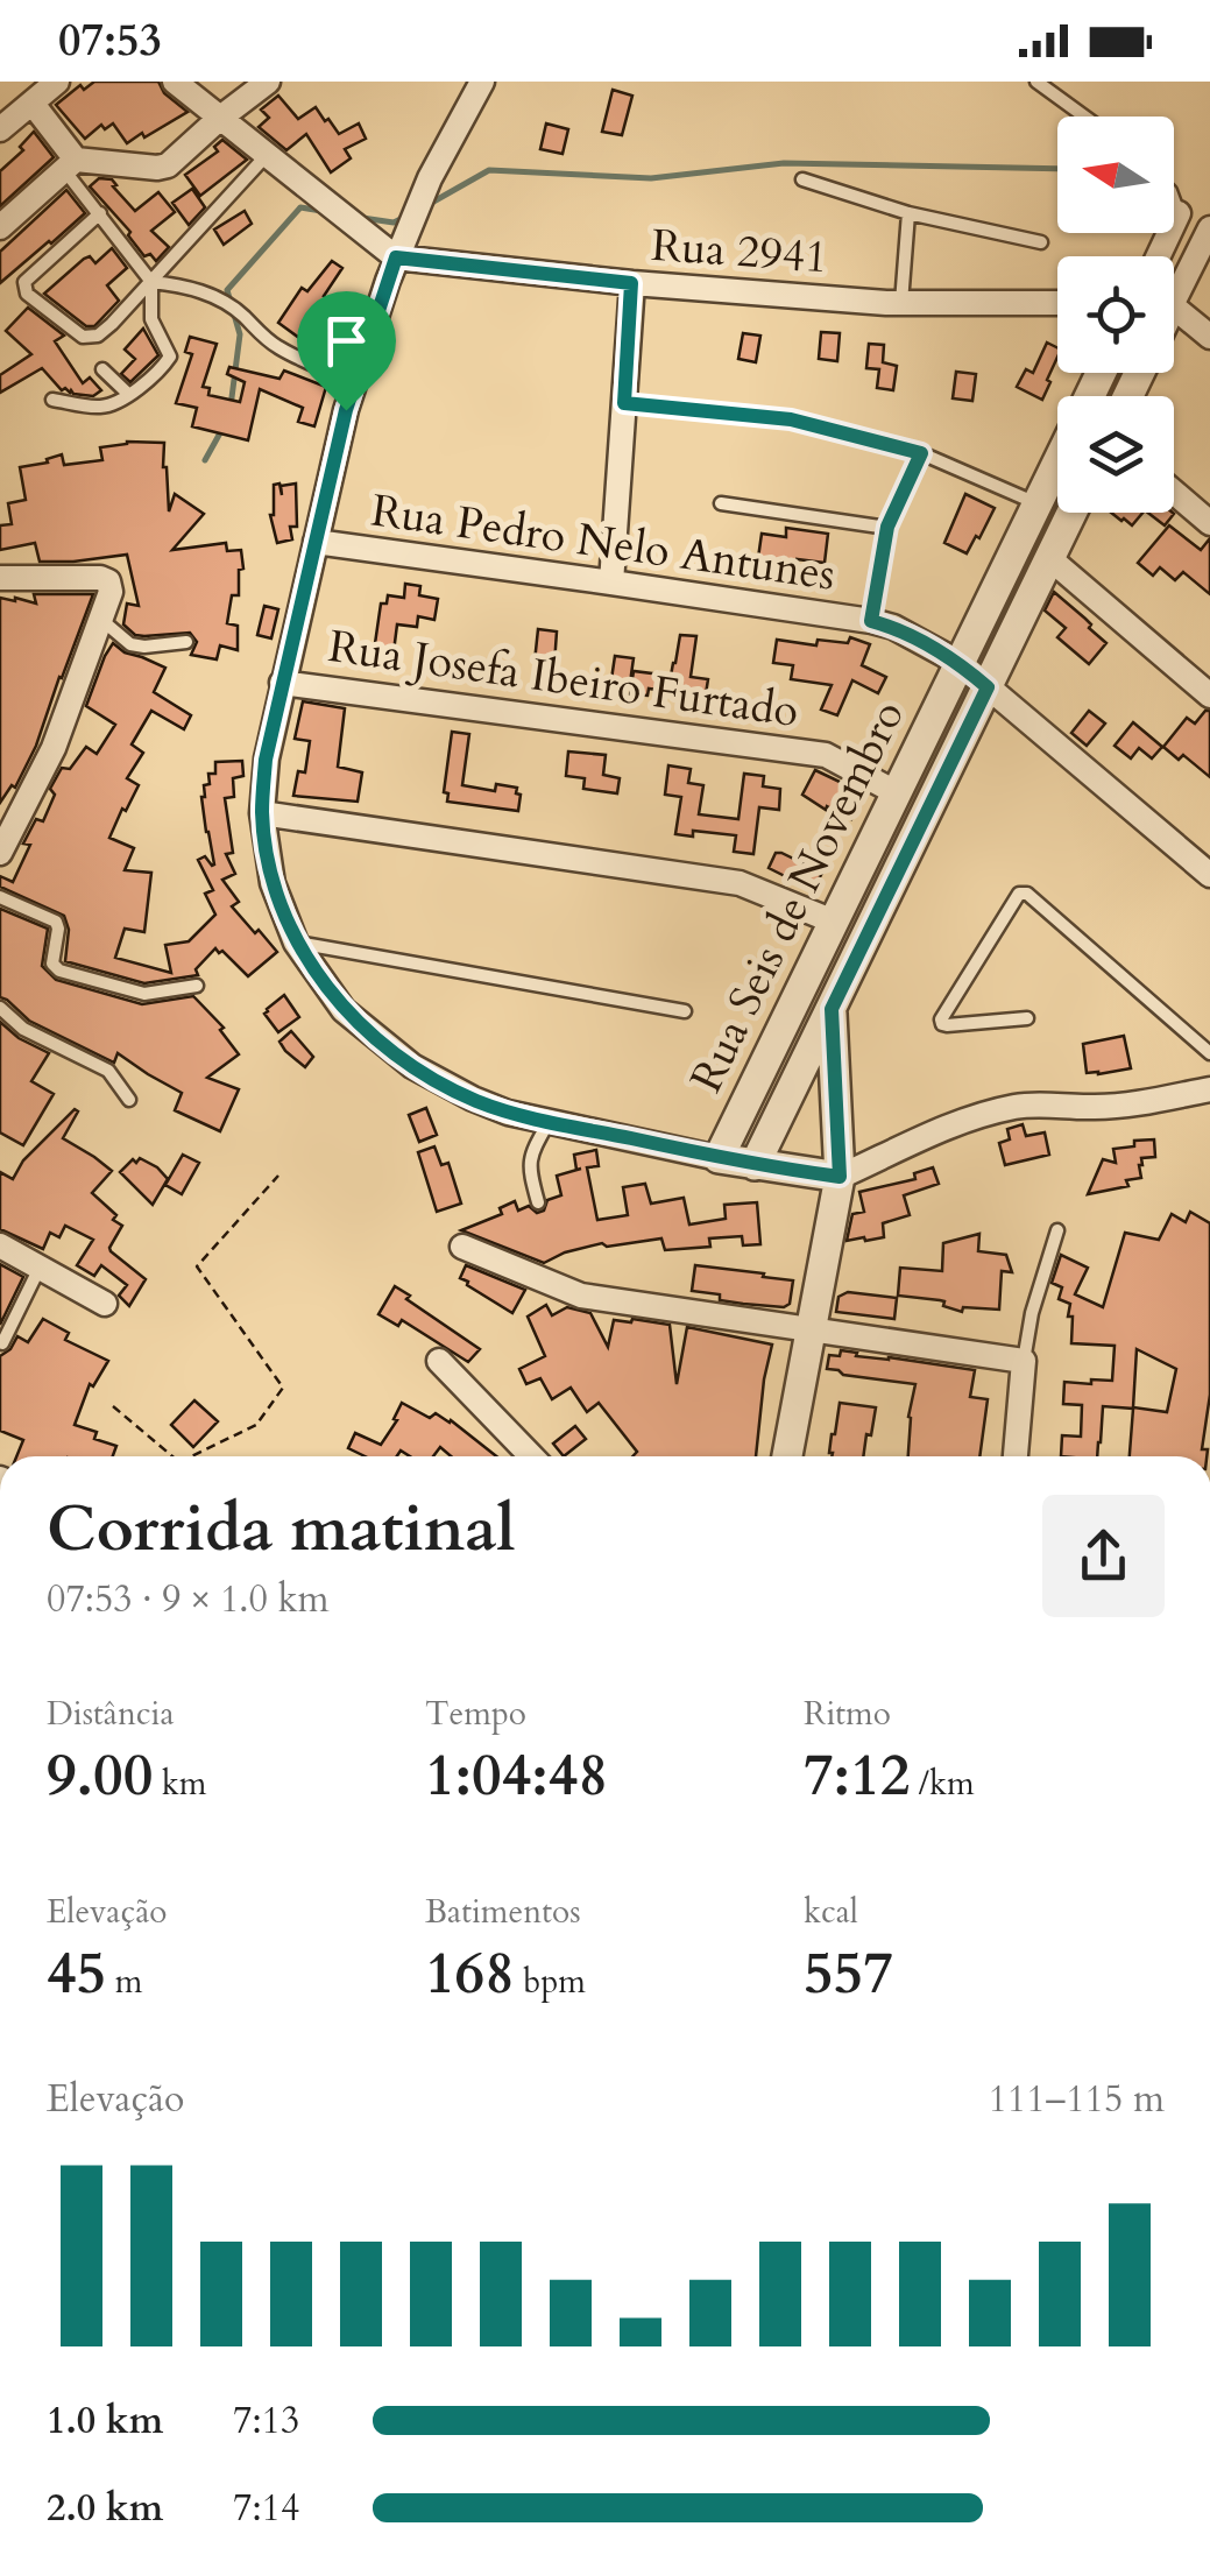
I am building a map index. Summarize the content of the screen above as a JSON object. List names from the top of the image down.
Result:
{
  "streets": {
    "street": [
      "Rua 2941",
      "Rua Pedro Nelo Antunes",
      "Rua Josefa Ibeiro Furtado",
      "Rua Seis de Novembro"
    ]
  },
  "crossings": [
    ["Rua Pedro Nelo Antunes", "Rua Seis de Novembro"],
    ["Rua Josefa Ibeiro Furtado", "Rua Seis de Novembro"]
  ],
  "north": "left",
  "page": {
    "status": "07:53",
    "heading": ["Corrida matinal", "07:53 · 9 × 1.0 km"],
    "stats": [
      ["Distância", "9.00 km"],
      ["Tempo", "1:04:48"],
      ["Ritmo", "7:12 /km"],
      ["Elevação", "45 m"],
      ["Batimentos", "168 bpm"],
      ["kcal", "557"]
    ],
    "chart": ["Elevação", "111–115 m"],
    "list": [
      {
        "name": "1.0 km",
        "note": "7:13"
      },
      {
        "name": "2.0 km",
        "note": "7:14"
      }
    ]
  }
}
